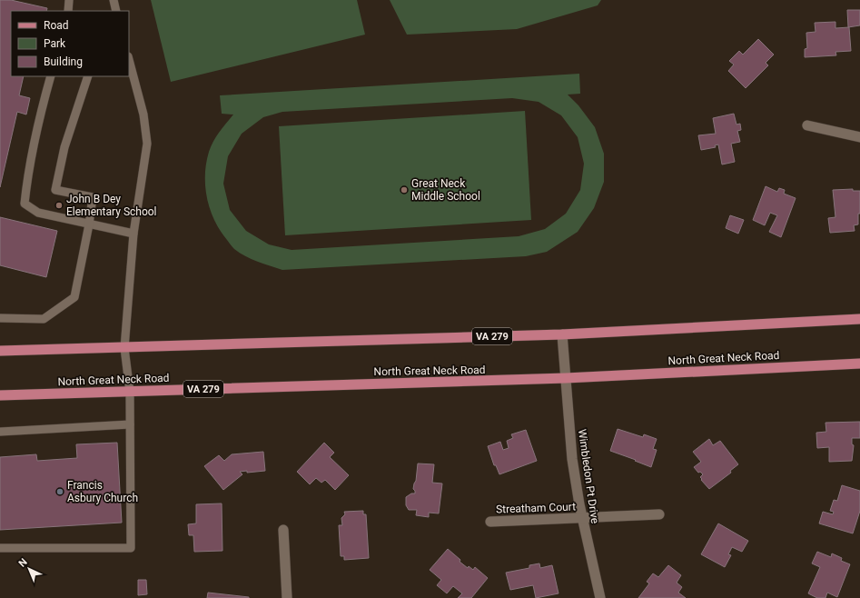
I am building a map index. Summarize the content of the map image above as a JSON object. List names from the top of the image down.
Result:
{
  "streets": {
    "main road": ["VA 279", "North Great Neck Road"],
    "street": ["Wimbledon Pt Drive", "Streatham Court"]
  },
  "crossings": [
    ["VA 279", "Wimbledon Pt Drive"],
    ["North Great Neck Road", "Wimbledon Pt Drive"],
    ["Wimbledon Pt Drive", "Streatham Court"]
  ],
  "places": ["Great Neck Middle School", "John B Dey Elementary School", "Francis Asbury Church"],
  "legend": ["Road", "Park", "Building"],
  "north": "top left"
}
